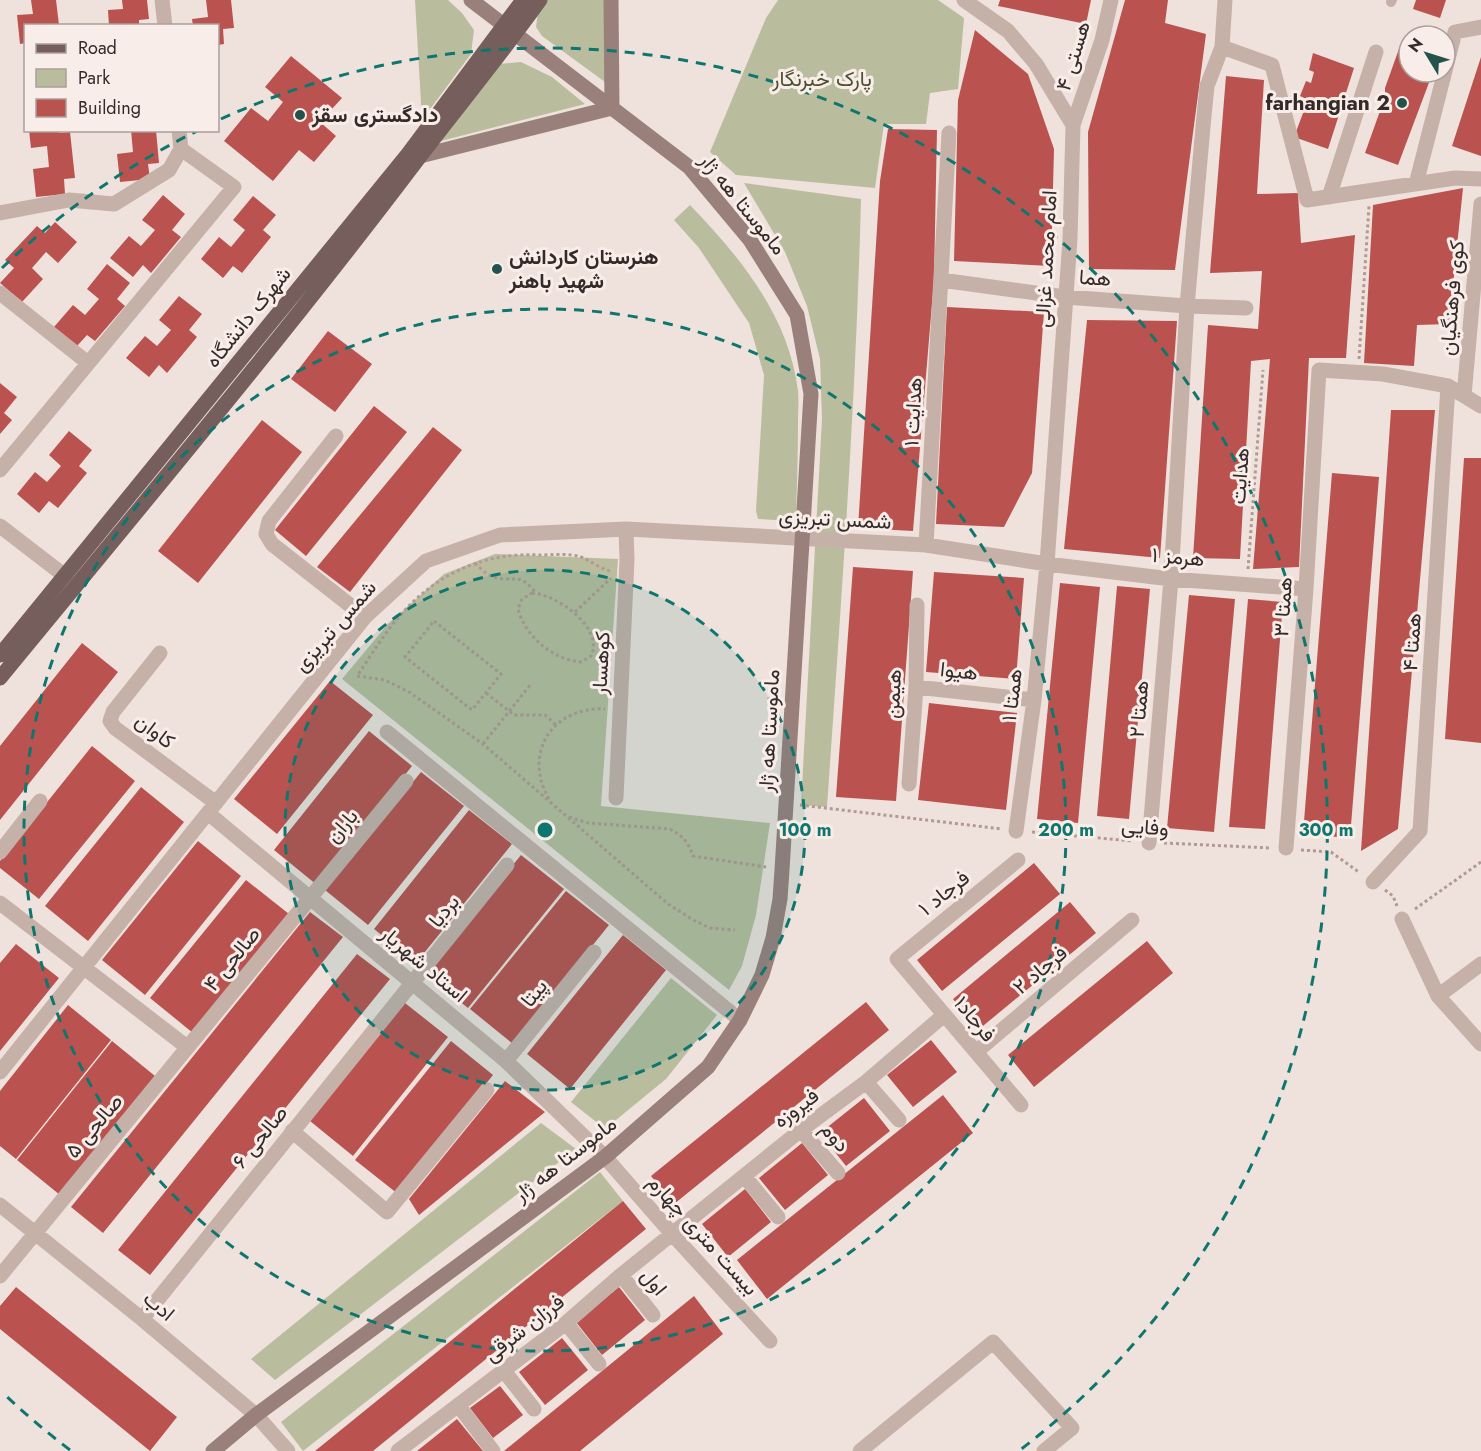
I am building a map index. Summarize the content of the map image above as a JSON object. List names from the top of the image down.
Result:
{
  "streets": {
    "main road": ["ماموستا هه ژار", "شهرک دانشگاه"],
    "street": [
      "هستی ۴",
      "امام محمد غزالی",
      "هما",
      "کوی فرهنگیان",
      "هدایت ۱",
      "شمس تبریزی",
      "هرمز ۱",
      "همتا ۳",
      "همتا ۴",
      "کوهسار",
      "هیوا",
      "هیمن",
      "همتا ۱",
      "همتا ۲",
      "کاوان",
      "باران",
      "فرجاد ۱",
      "بردیا",
      "صالحی ۴",
      "استاد شهریار",
      "فرجاد ۲",
      "پیتا",
      "فرجاد۱",
      "فیروزه",
      "صالحی ۵",
      "صالحی ۶",
      "دوم",
      "بیست متری چهارم",
      "اول",
      "ادب",
      "فرزان شرقی"
    ],
    "path": ["هدایت", "وفایی"]
  },
  "crossings": [
    ["هستی ۴", "امام محمد غزالی"],
    ["ماموستا هه ژار", "شهرک دانشگاه"],
    ["ماموستا هه ژار", "شمس تبریزی"],
    ["ماموستا هه ژار", "وفایی"],
    ["ماموستا هه ژار", "استاد شهریار"],
    ["ماموستا هه ژار", "بیست متری چهارم"],
    ["ماموستا هه ژار", "ادب"],
    ["امام محمد غزالی", "هما"],
    ["امام محمد غزالی", "شمس تبریزی"],
    ["امام محمد غزالی", "هرمز ۱"],
    ["امام محمد غزالی", "همتا ۱"],
    ["هما", "هدایت ۱"],
    ["هما", "همتا ۲"],
    ["هدایت ۱", "شمس تبریزی"],
    ["هدایت", "هرمز ۱"],
    ["شمس تبریزی", "هرمز ۱"],
    ["شمس تبریزی", "کوهسار"],
    ["شمس تبریزی", "همتا ۱"],
    ["شمس تبریزی", "کاوان"],
    ["شمس تبریزی", "استاد شهریار"],
    ["هرمز ۱", "همتا ۳"],
    ["هرمز ۱", "همتا ۱"],
    ["هرمز ۱", "همتا ۲"],
    ["همتا ۳", "وفایی"],
    ["همتا ۴", "وفایی"],
    ["هیوا", "هیمن"],
    ["هیوا", "همتا ۱"],
    ["همتا ۱", "وفایی"],
    ["همتا ۲", "وفایی"],
    ["کاوان", "استاد شهریار"],
    ["باران", "صالحی ۴"],
    ["باران", "استاد شهریار"],
    ["فرجاد ۱", "فرجاد۱"],
    ["بردیا", "استاد شهریار"],
    ["بردیا", "صالحی ۶"],
    ["صالحی ۴", "استاد شهریار"],
    ["صالحی ۴", "صالحی ۵"],
    ["استاد شهریار", "پیتا"],
    ["استاد شهریار", "صالحی ۶"],
    ["استاد شهریار", "بیست متری چهارم"],
    ["فرجاد ۲", "فرجاد۱"],
    ["فرجاد۱", "فیروزه"],
    ["فیروزه", "دوم"],
    ["فیروزه", "بیست متری چهارم"],
    ["فیروزه", "فرزان شرقی"],
    ["صالحی ۵", "ادب"],
    ["صالحی ۶", "ادب"],
    ["بیست متری چهارم", "فرزان شرقی"],
    ["اول", "فرزان شرقی"]
  ],
  "parks": ["پارک خبرنگار"],
  "places": ["farhangian 2", "دادگستری سقز", "هنرستان کاردانش شهید باهنر"],
  "legend": ["Road", "Park", "Building"],
  "north": "top left",
  "rings": ["100 m", "200 m", "300 m"]
}
